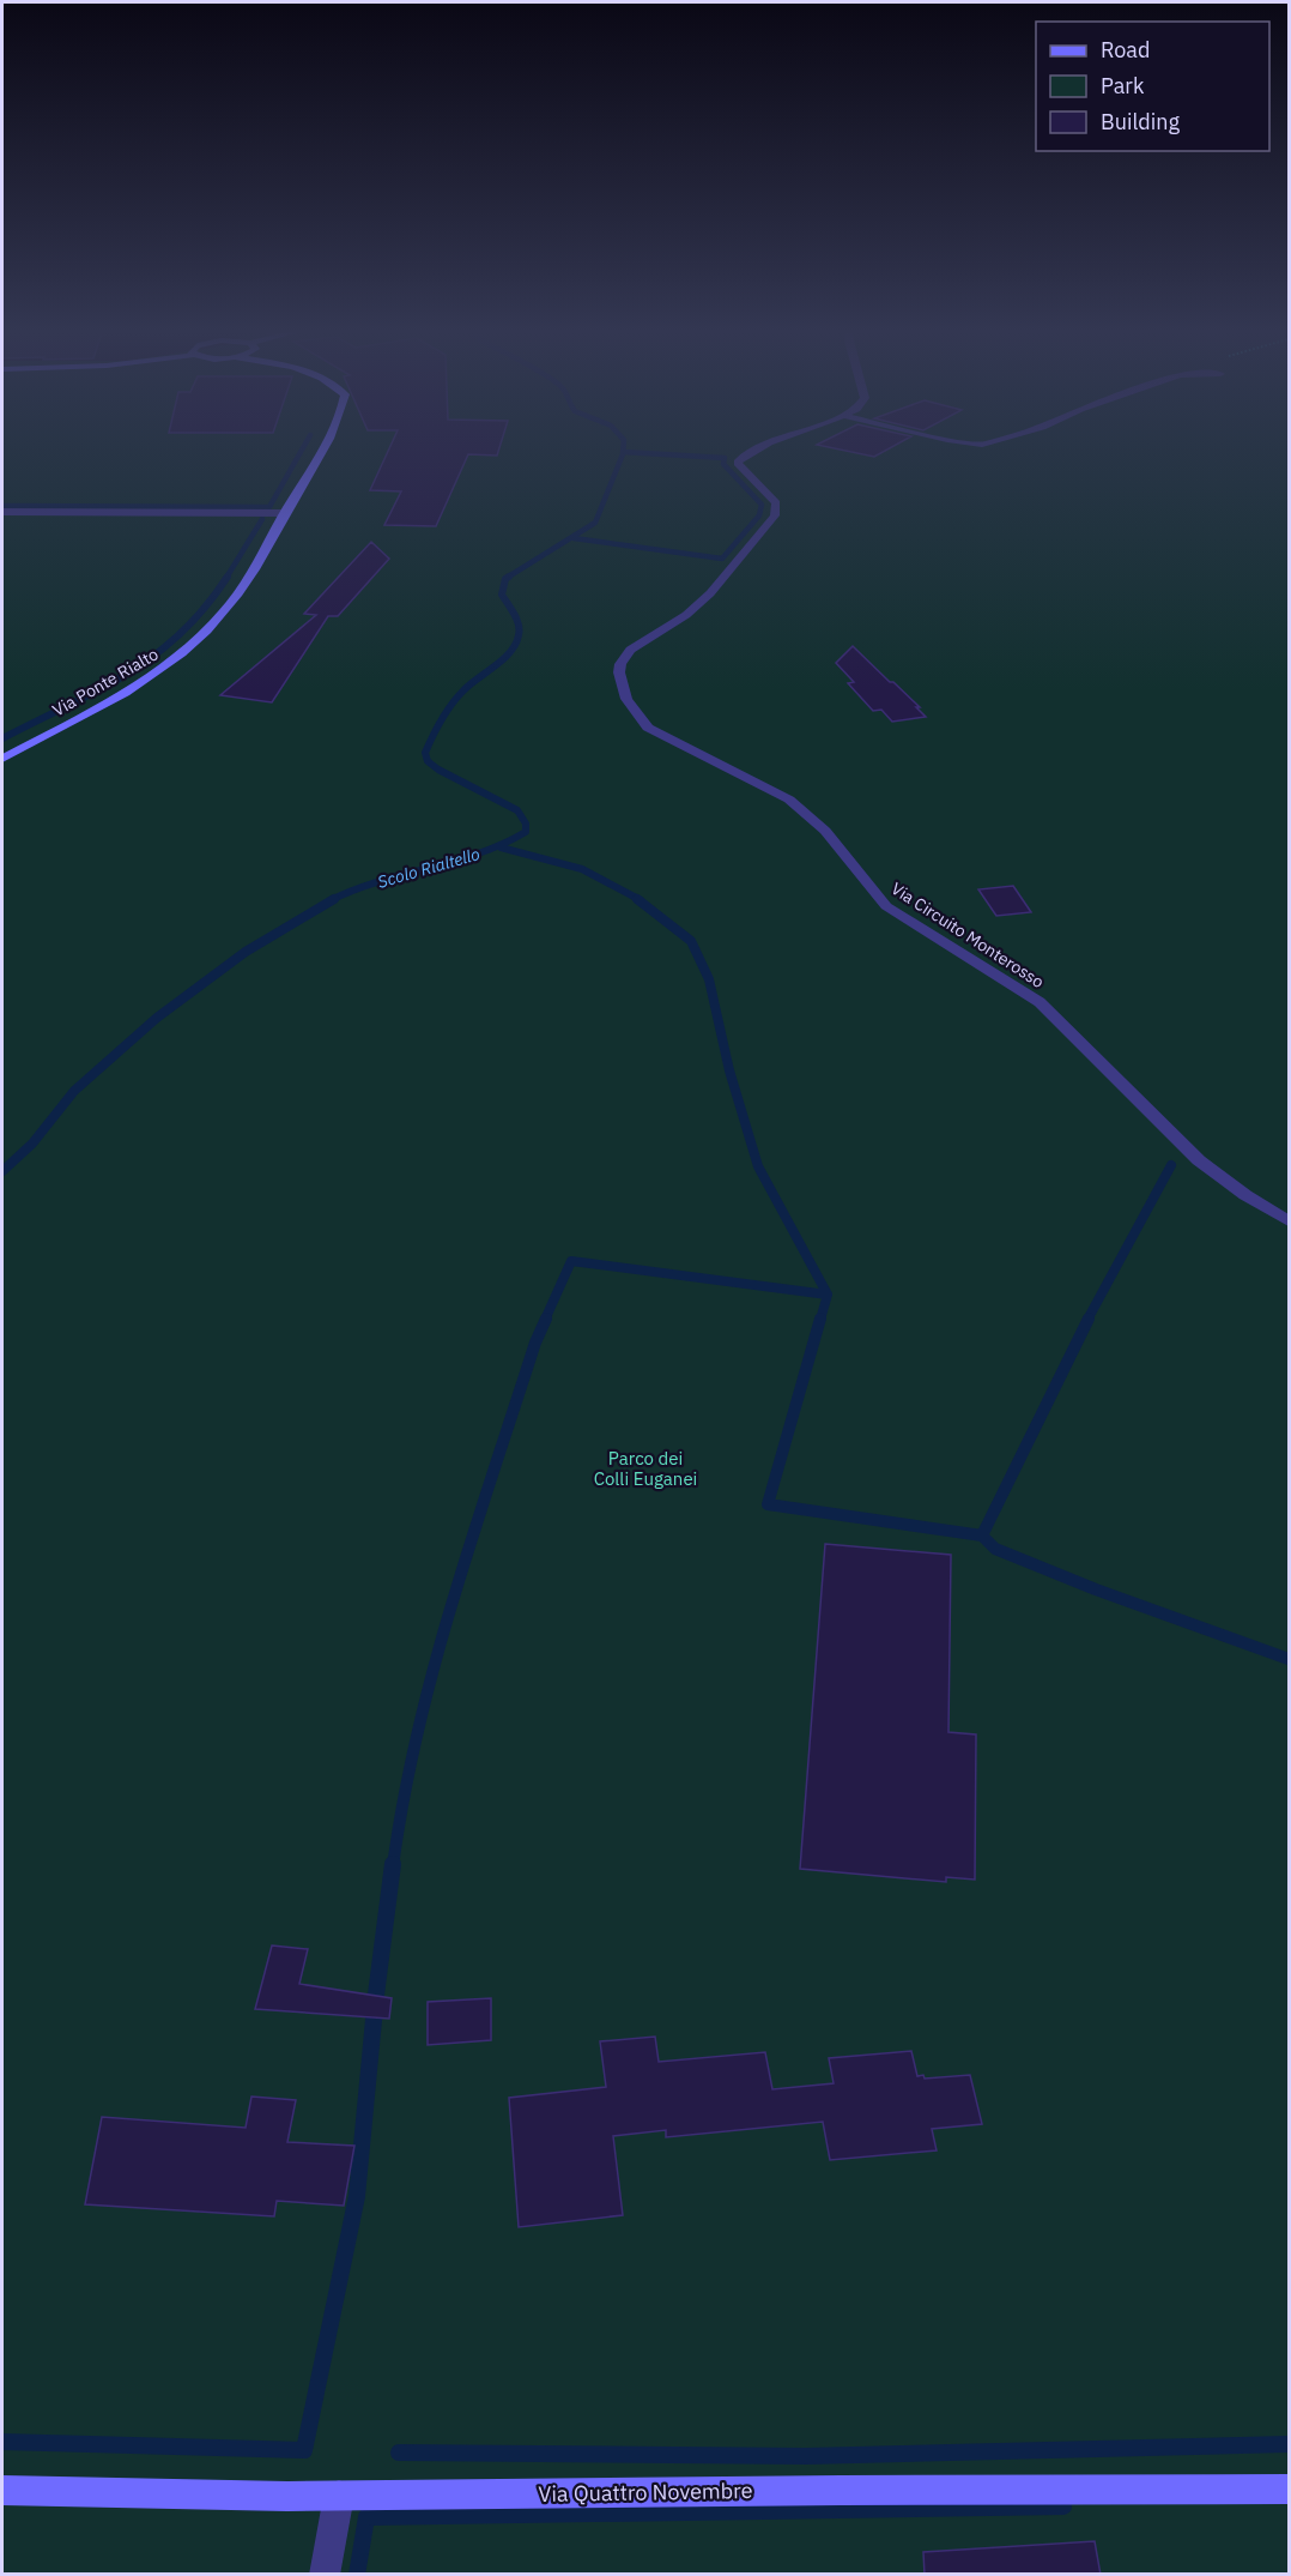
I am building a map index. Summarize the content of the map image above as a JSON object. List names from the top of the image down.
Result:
{
  "streets": {
    "main road": ["Via Ponte Rialto", "Via Quattro Novembre"],
    "street": ["Via Circuito Monterosso"]
  },
  "water": ["Scolo Rialtello"],
  "parks": ["Parco dei Colli Euganei"],
  "legend": ["Road", "Park", "Building"]
}
